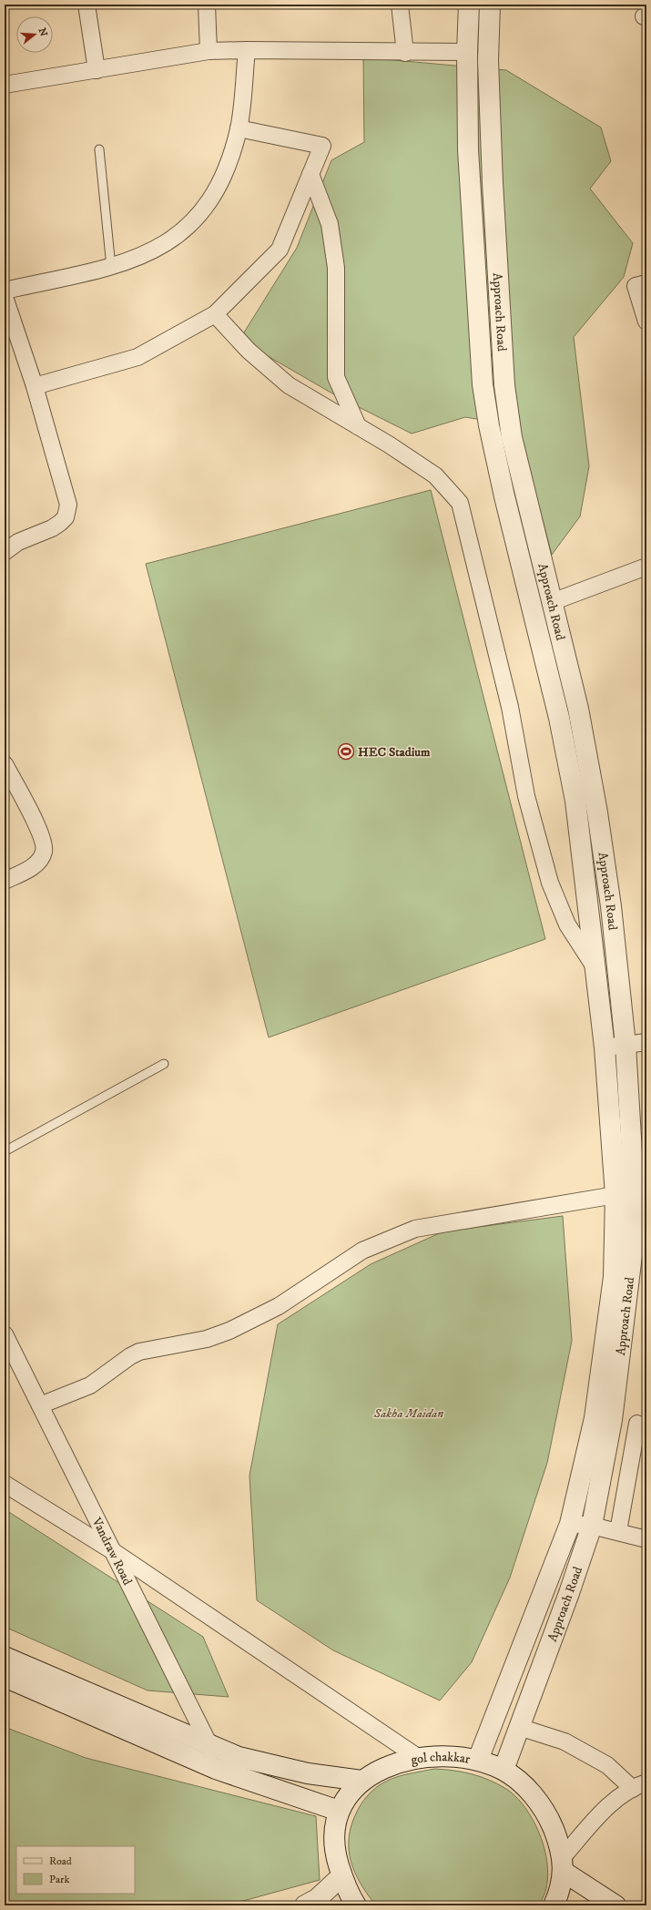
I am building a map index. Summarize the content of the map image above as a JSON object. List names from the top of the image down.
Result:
{
  "streets": {
    "street": ["Approach Road", "Vandraw Road", "gol chakkar"]
  },
  "crossings": [
    ["Approach Road", "gol chakkar"]
  ],
  "parks": ["Sakha Maidan"],
  "places": {
    "sports": ["HEC Stadium"]
  },
  "legend": ["Road", "Park"],
  "north": "right"
}
